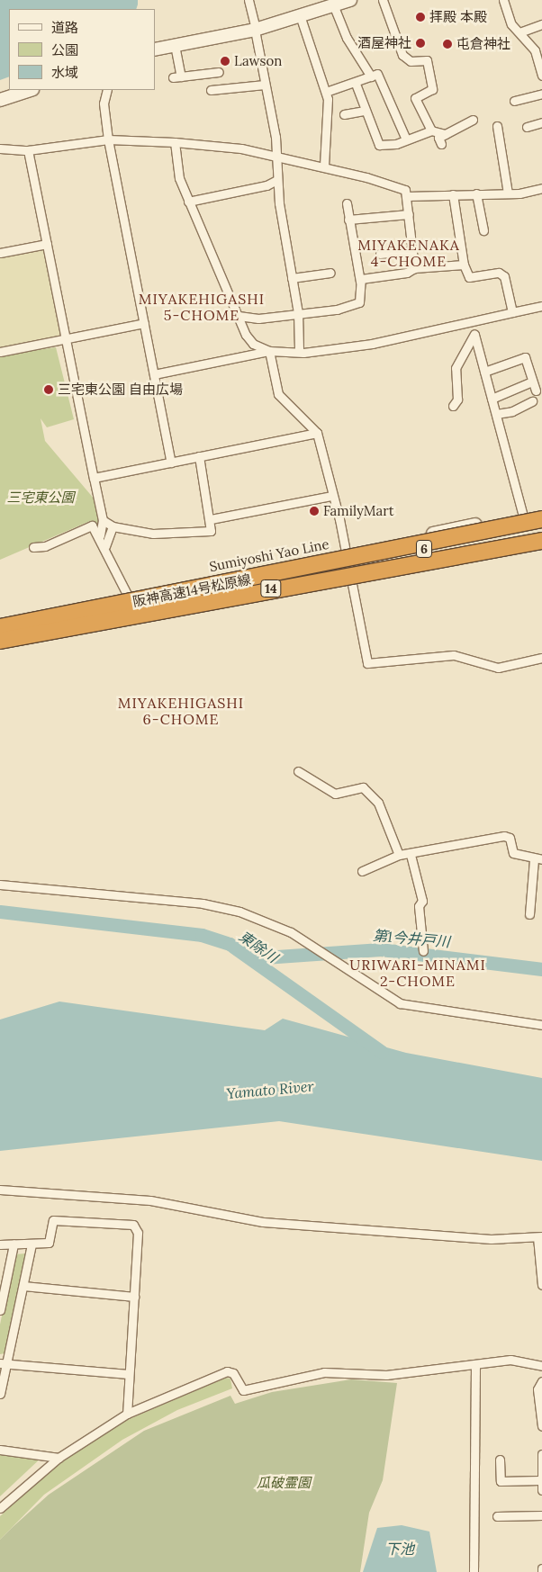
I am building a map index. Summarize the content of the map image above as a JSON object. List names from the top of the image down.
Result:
{
  "streets": {
    "highway": ["6", "14", "阪神高速14号松原線"],
    "main road": ["Sumiyoshi Yao Line"]
  },
  "crossings": [
    ["6", "阪神高速14号松原線"]
  ],
  "districts": [
    "MIYAKENAKA 4-CHOME",
    "MIYAKEHIGASHI 5-CHOME",
    "MIYAKEHIGASHI 6-CHOME",
    "URIWARI-MINAMI 2-CHOME"
  ],
  "water": [
    "第1今井戸川",
    "東除川",
    "Yamato River",
    "下池"
  ],
  "parks": ["三宅東公園", "瓜破霊園"],
  "places": [
    "拝殿 本殿",
    "酒屋神社",
    "屯倉神社",
    "Lawson",
    "三宅東公園 自由広場",
    "FamilyMart"
  ],
  "legend": ["道路", "公園", "水域"]
}
